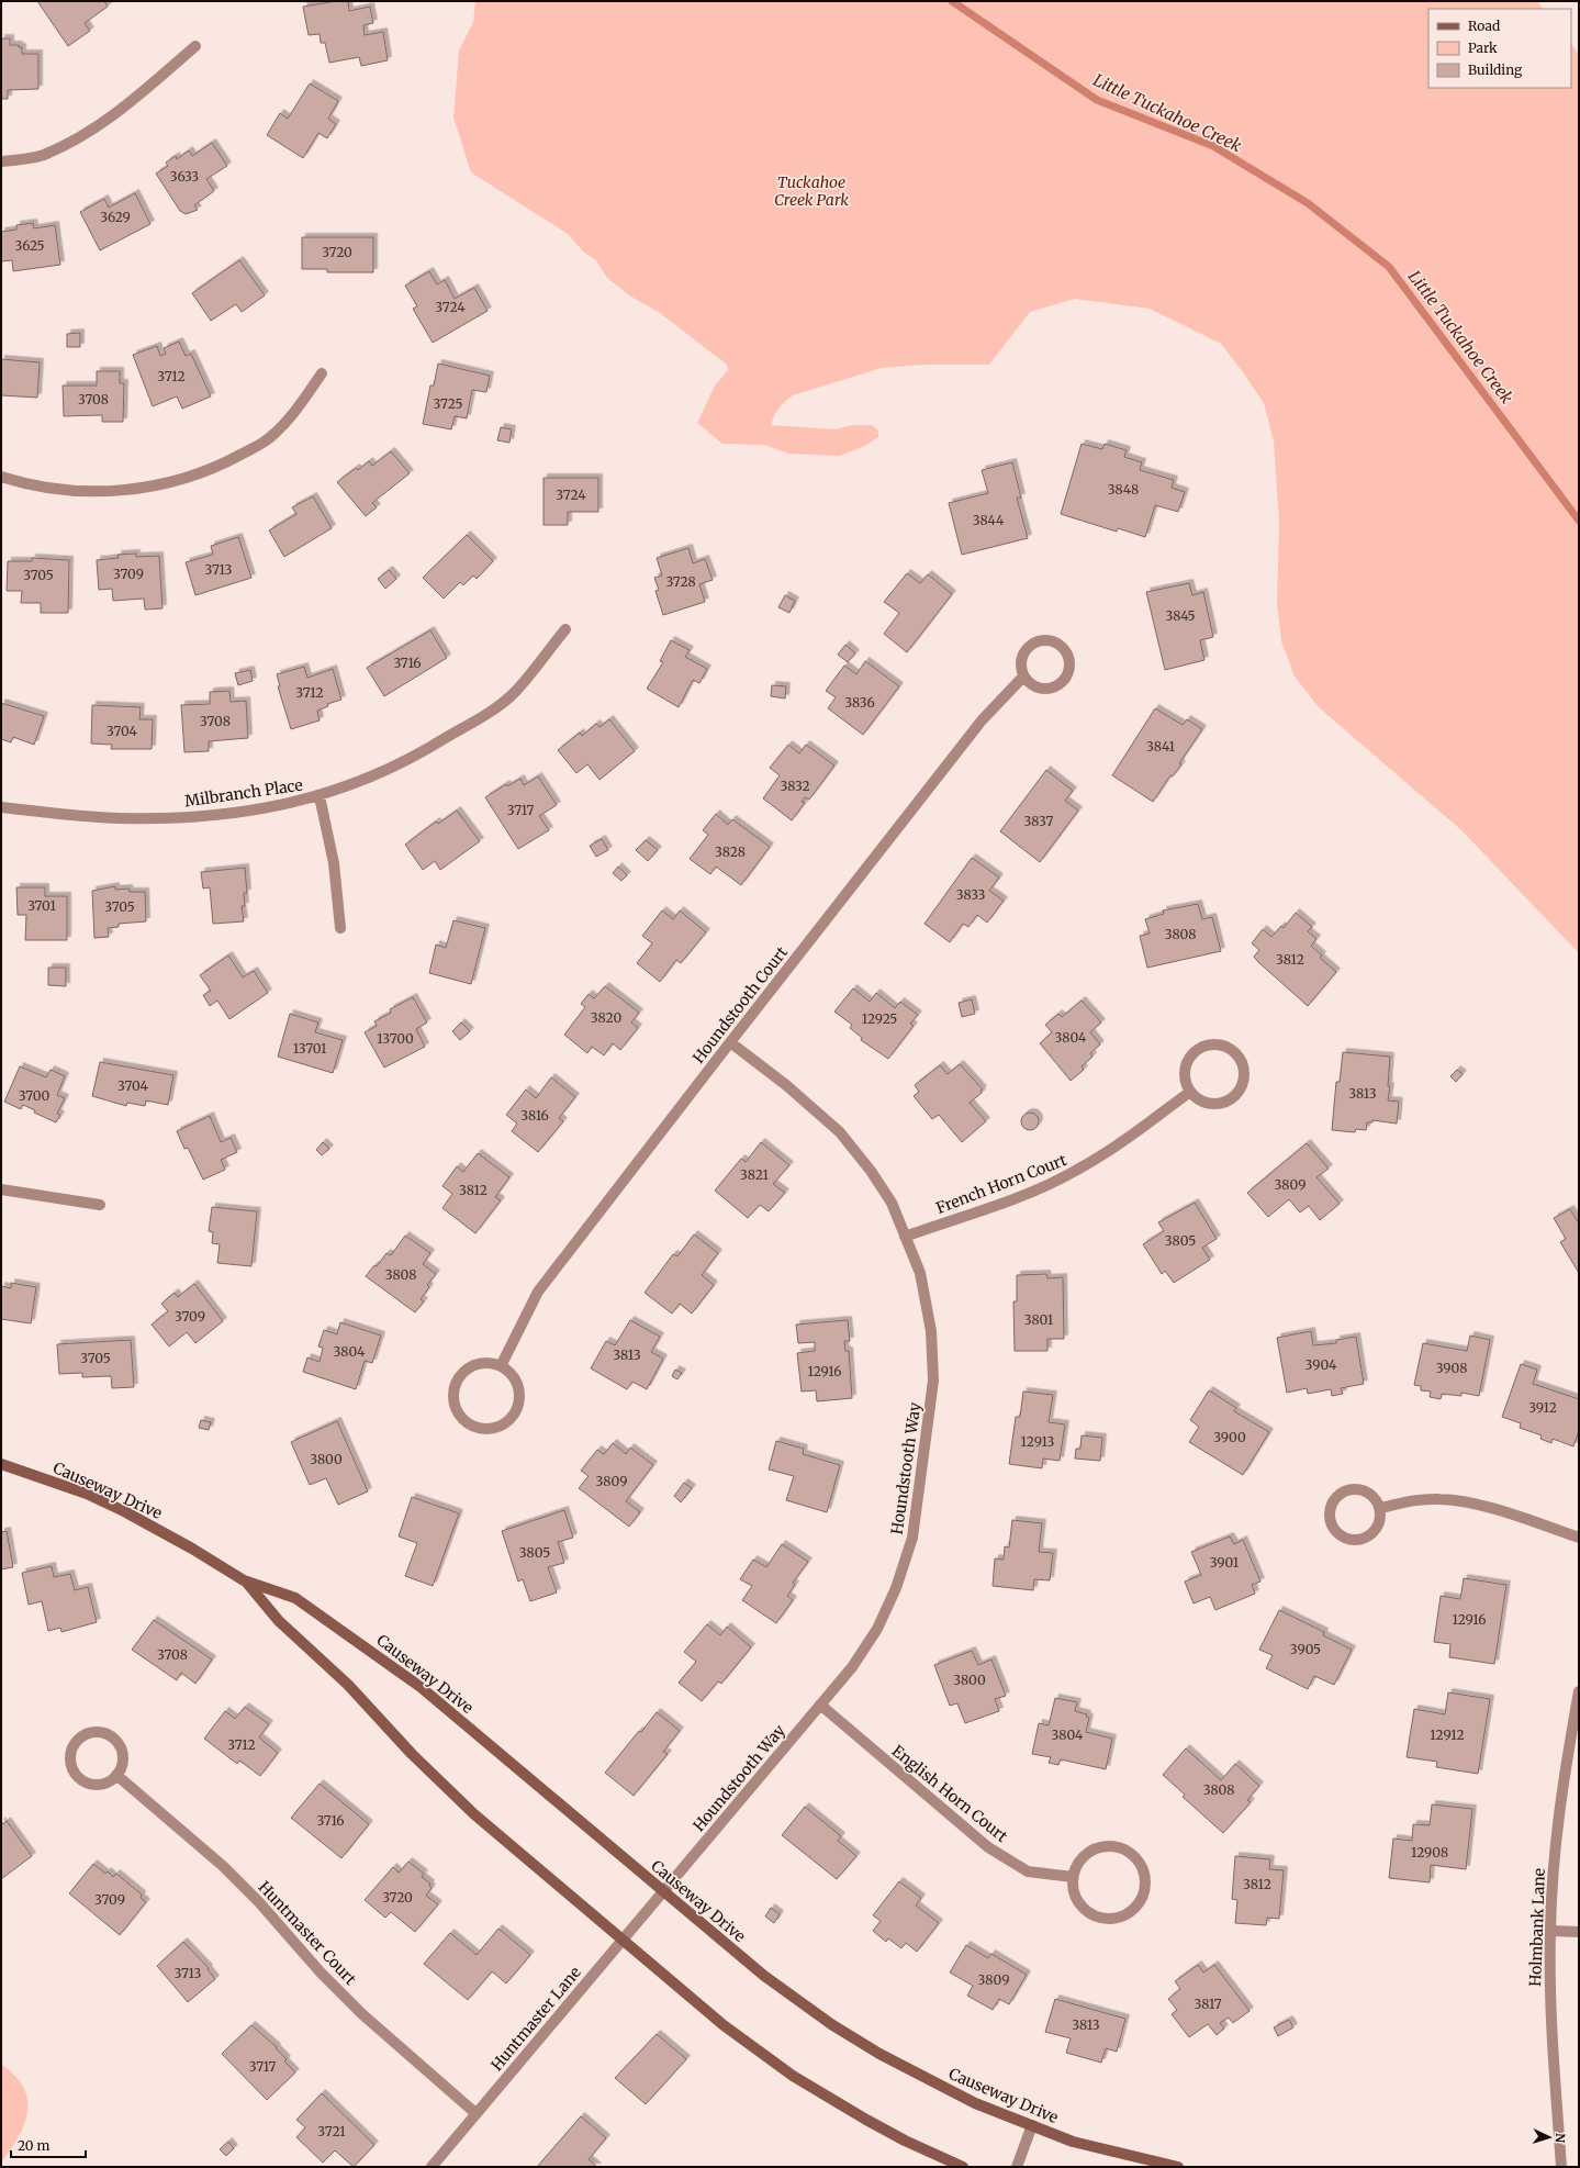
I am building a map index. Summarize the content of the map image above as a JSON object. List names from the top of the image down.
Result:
{
  "streets": {
    "street": [
      "Milbranch Place",
      "Houndstooth Court",
      "French Horn Court",
      "Houndstooth Way",
      "Causeway Drive",
      "English Horn Court",
      "Holmbank Lane",
      "Huntmaster Court",
      "Huntmaster Lane"
    ]
  },
  "crossings": [
    ["Houndstooth Court", "Houndstooth Way"],
    ["French Horn Court", "Houndstooth Way"],
    ["Houndstooth Way", "Causeway Drive"],
    ["Houndstooth Way", "English Horn Court"],
    ["Houndstooth Way", "Huntmaster Lane"],
    ["Causeway Drive", "Huntmaster Lane"],
    ["Huntmaster Court", "Huntmaster Lane"]
  ],
  "water": ["Little Tuckahoe Creek"],
  "parks": ["Tuckahoe Creek Park"],
  "house_numbers": [
    "3633",
    "3629",
    "3625",
    "3720",
    "3724",
    "3712",
    "3708",
    "3725",
    "3848",
    "3724",
    "3844",
    "3713",
    "3709",
    "3705",
    "3728",
    "3845",
    "3716",
    "3712",
    "3836",
    "3708",
    "3704",
    "3841",
    "3832",
    "3717",
    "3837",
    "3828",
    "3833",
    "3701",
    "3705",
    "3808",
    "3812",
    "3820",
    "12925",
    "3804",
    "13700",
    "13701",
    "3704",
    "3813",
    "3700",
    "3816",
    "3821",
    "3809",
    "3812",
    "3805",
    "3808",
    "3709",
    "3801",
    "3804",
    "3813",
    "3705",
    "3904",
    "3908",
    "12916",
    "3912",
    "3900",
    "12913",
    "3800",
    "3809",
    "3805",
    "3901",
    "12916",
    "3905",
    "3708",
    "3800",
    "3804",
    "12912",
    "3712",
    "3808",
    "3716",
    "12908",
    "3812",
    "3720",
    "3709",
    "3713",
    "3809",
    "3817",
    "3813",
    "3717",
    "3721"
  ],
  "legend": ["Road", "Park", "Building"],
  "scale_bar": "20 m",
  "north": "right"
}
